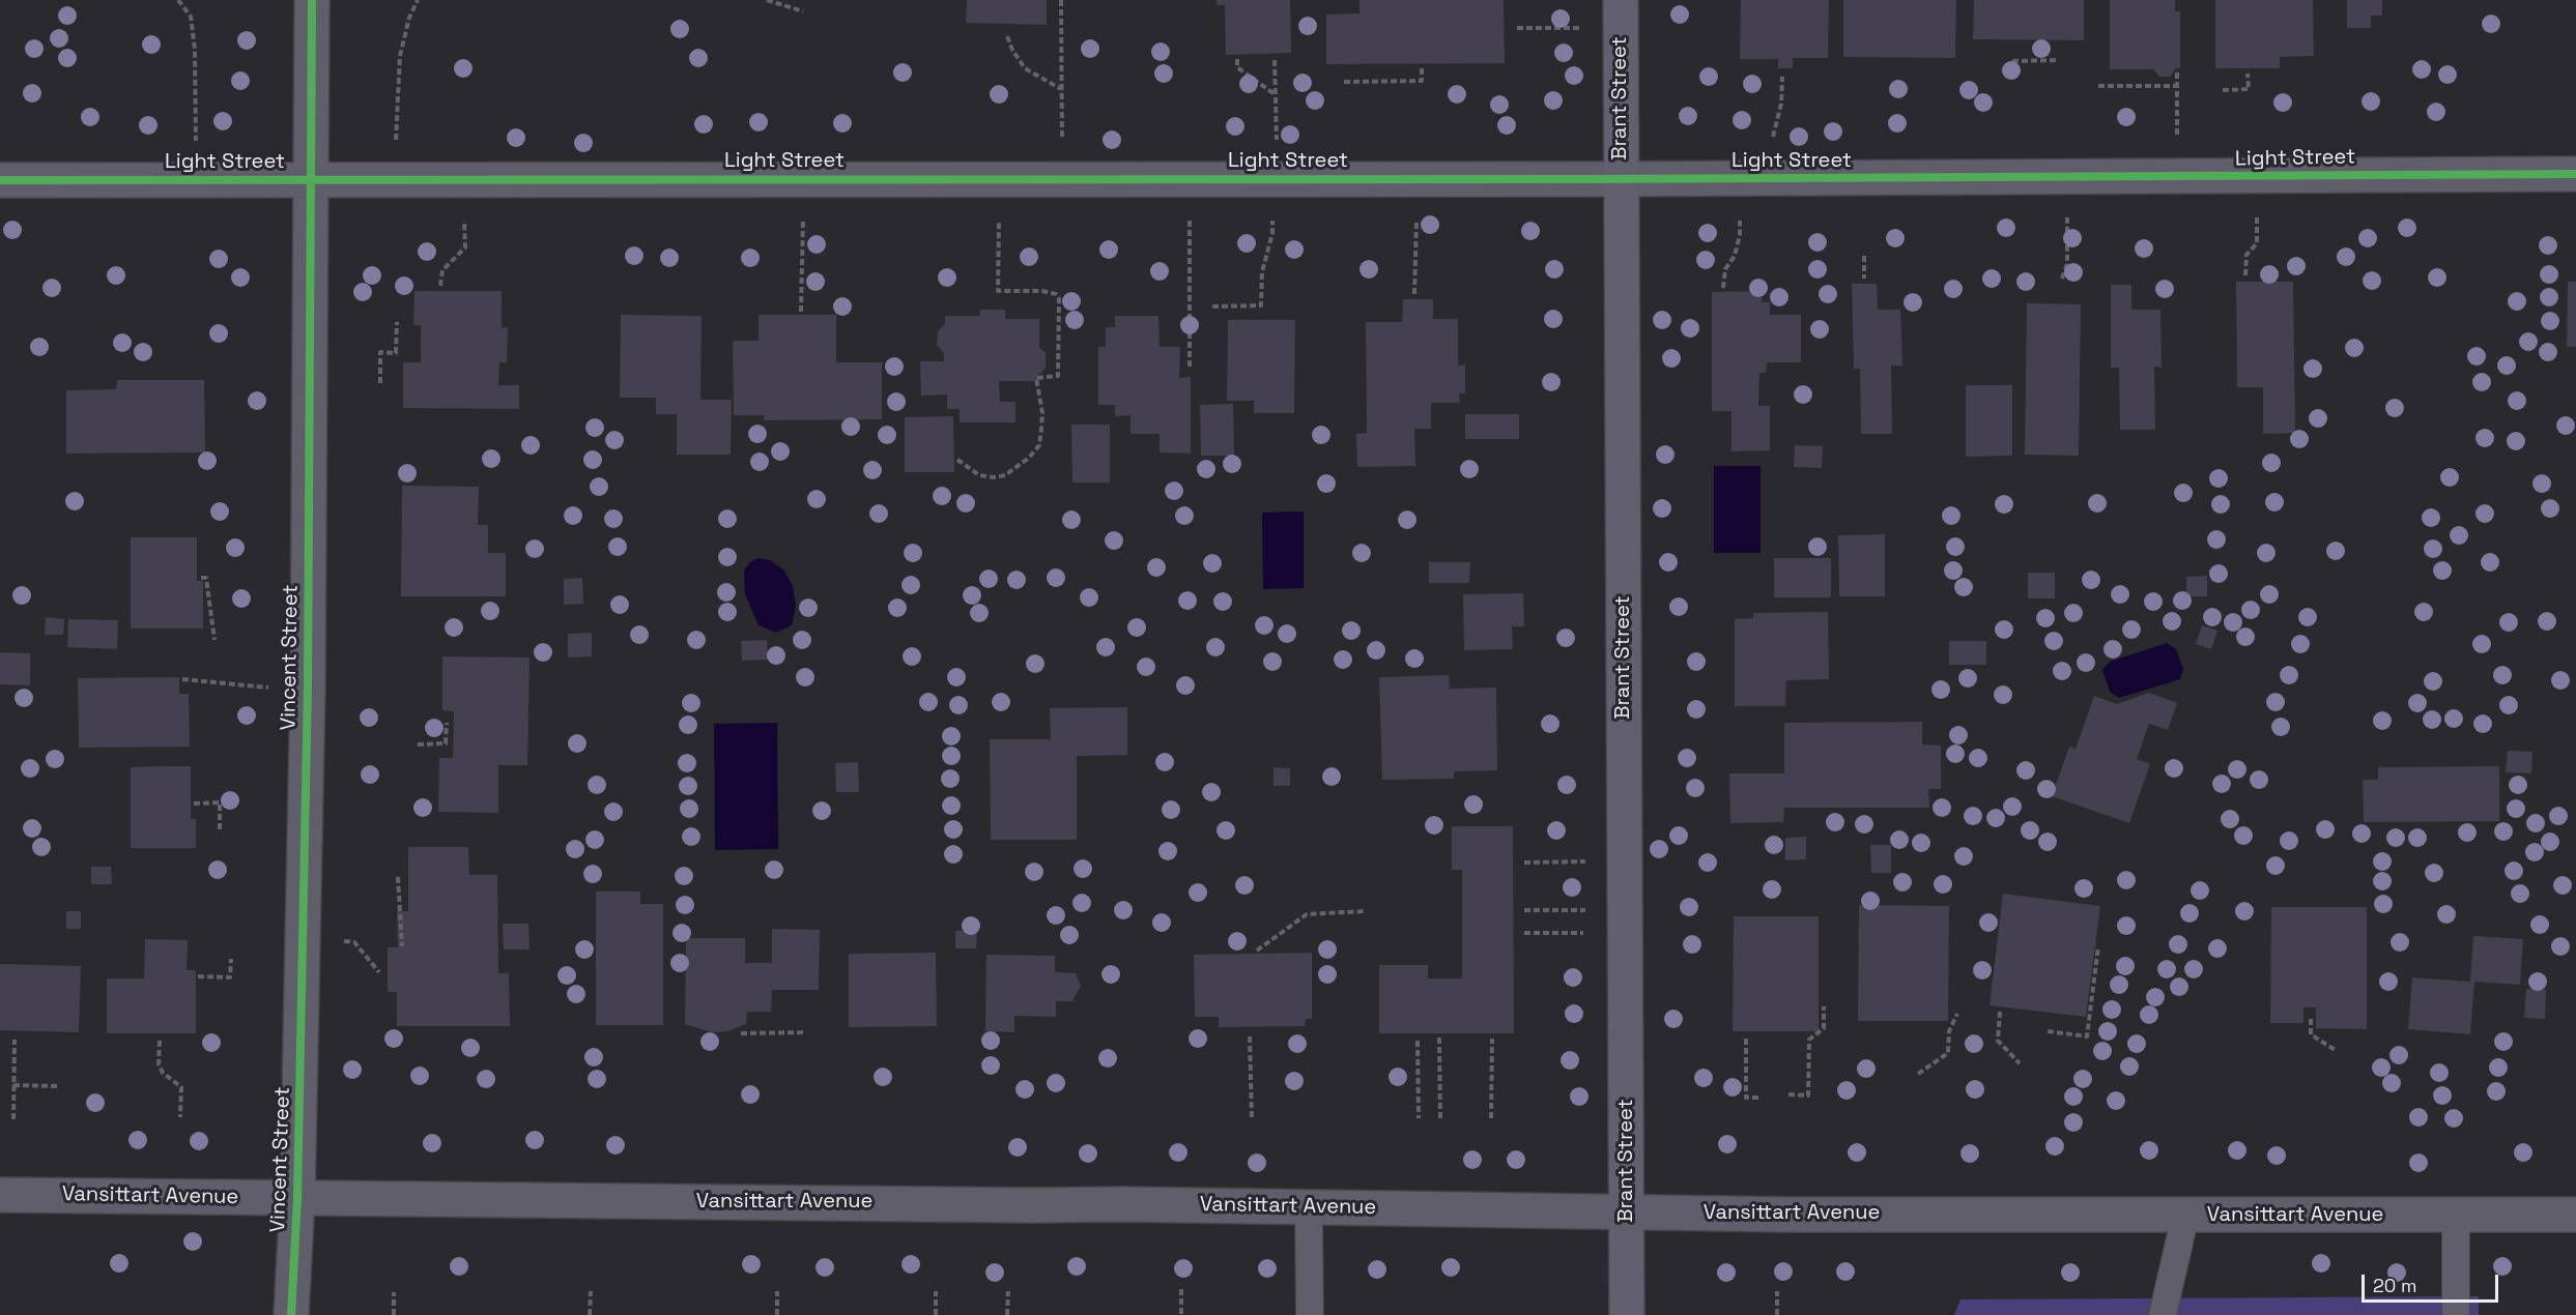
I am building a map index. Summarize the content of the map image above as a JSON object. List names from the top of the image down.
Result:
{
  "streets": {
    "main road": ["Vansittart Avenue"],
    "street": ["Brant Street", "Light Street", "Vincent Street"]
  },
  "crossings": [
    ["Brant Street", "Light Street"],
    ["Brant Street", "Vansittart Avenue"],
    ["Light Street", "Vincent Street"],
    ["Vincent Street", "Vansittart Avenue"]
  ],
  "scale_bar": "20 m"
}
